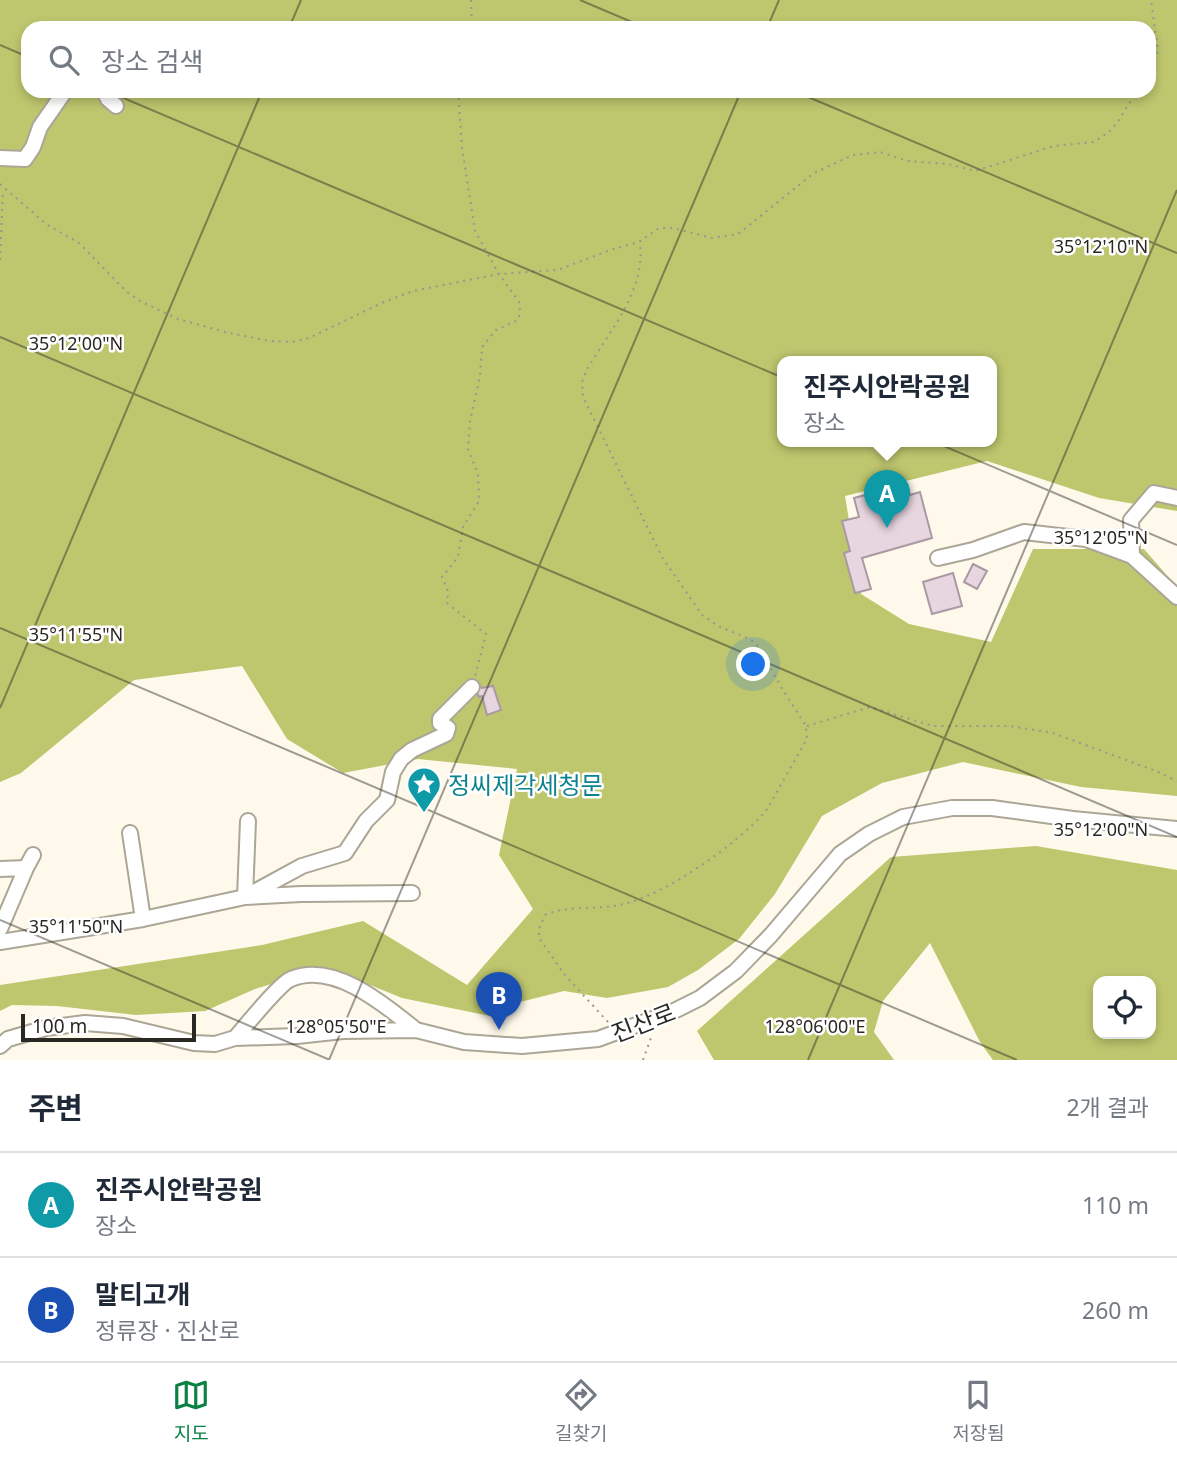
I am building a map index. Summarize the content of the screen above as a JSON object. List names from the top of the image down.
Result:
{
  "streets": {
    "street": ["진산로"]
  },
  "places": {
    "place": ["정씨제각세청문"]
  },
  "scale_bar": "100 m",
  "page": {
    "search": "장소 검색",
    "popup": ["진주시안락공원", "장소"],
    "pins": ["A", "B"],
    "scale": "100 m",
    "heading": ["주변", "2개 결과"],
    "list": [
      {
        "mark": "A",
        "name": "진주시안락공원",
        "note": "장소",
        "value": "110 m"
      },
      {
        "mark": "B",
        "name": "말티고개",
        "note": "정류장 · 진산로",
        "value": "260 m"
      }
    ],
    "nav": ["지도", "길찾기", "저장됨"]
  },
  "coordinates": [
    "35°12'10\"N",
    "35°12'00\"N",
    "35°12'05\"N",
    "35°11'55\"N",
    "35°11'50\"N",
    "128°05'50\"E",
    "128°06'00\"E"
  ]
}
